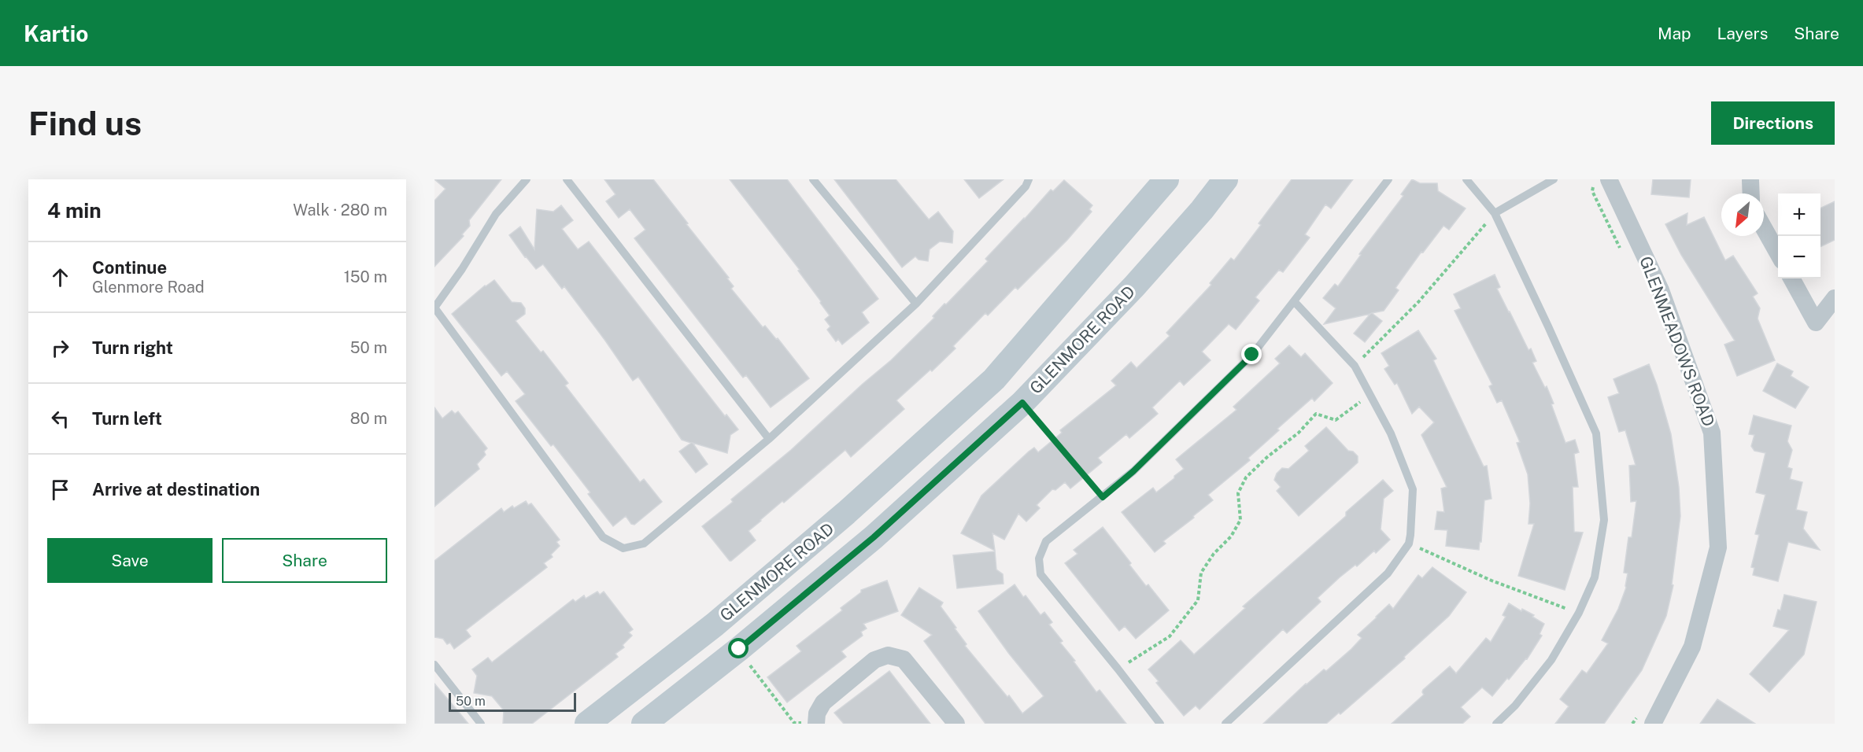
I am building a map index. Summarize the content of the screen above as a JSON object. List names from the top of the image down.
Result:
{
  "streets": {
    "main road": ["GLENMORE ROAD"],
    "street": ["GLENMEADOWS ROAD"]
  },
  "scale_bar": "50 m",
  "north": "bottom left",
  "page": {
    "header": "Kartio",
    "nav": ["Map", "Layers", "Share"],
    "buttons": [
      "Directions",
      ["Save", "Share"]
    ],
    "title": "Find us",
    "heading": ["4 min", "Walk · 280 m"],
    "map_buttons": ["+", "−"],
    "list": [
      ["Continue", "Glenmore Road", "150 m"],
      ["Turn right", "50 m"],
      ["Turn left", "80 m"],
      "Arrive at destination"
    ],
    "scale": "50 m"
  }
}
